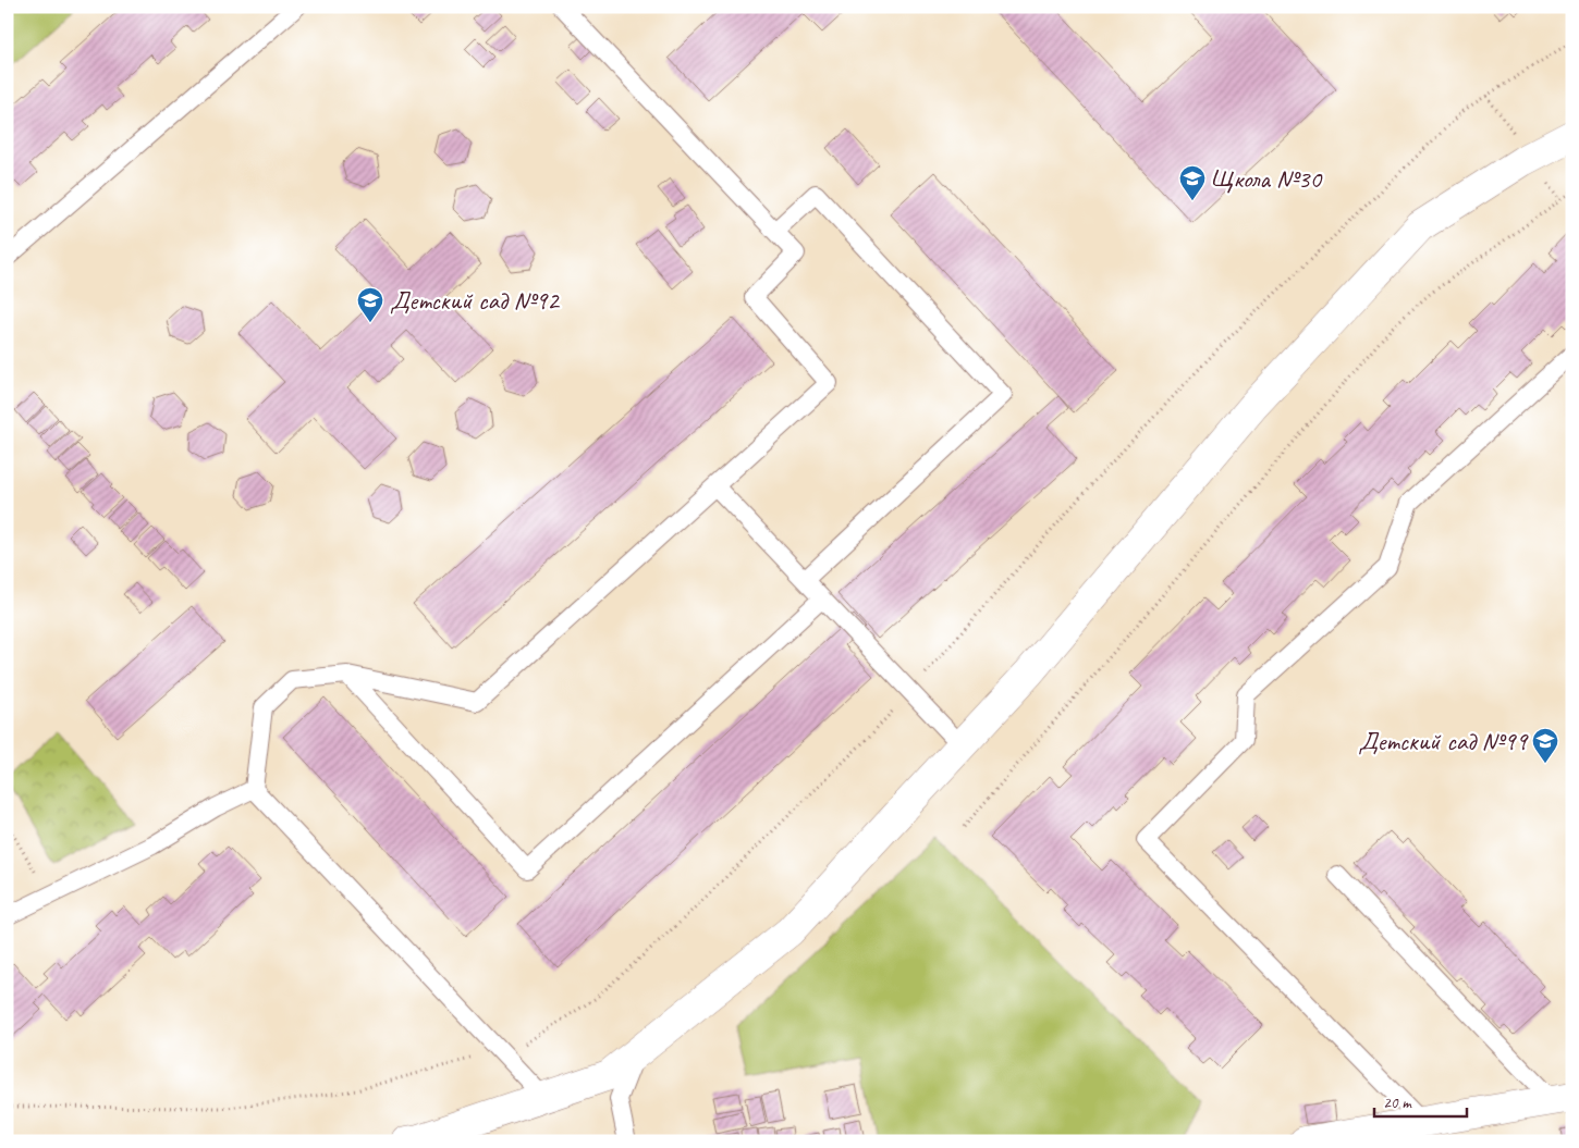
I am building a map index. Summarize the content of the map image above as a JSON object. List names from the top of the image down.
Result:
{
  "places": {
    "school or university": ["Щкола №30", "Детский сад №92", "Детский сад №99"]
  },
  "scale_bar": "20 m"
}
